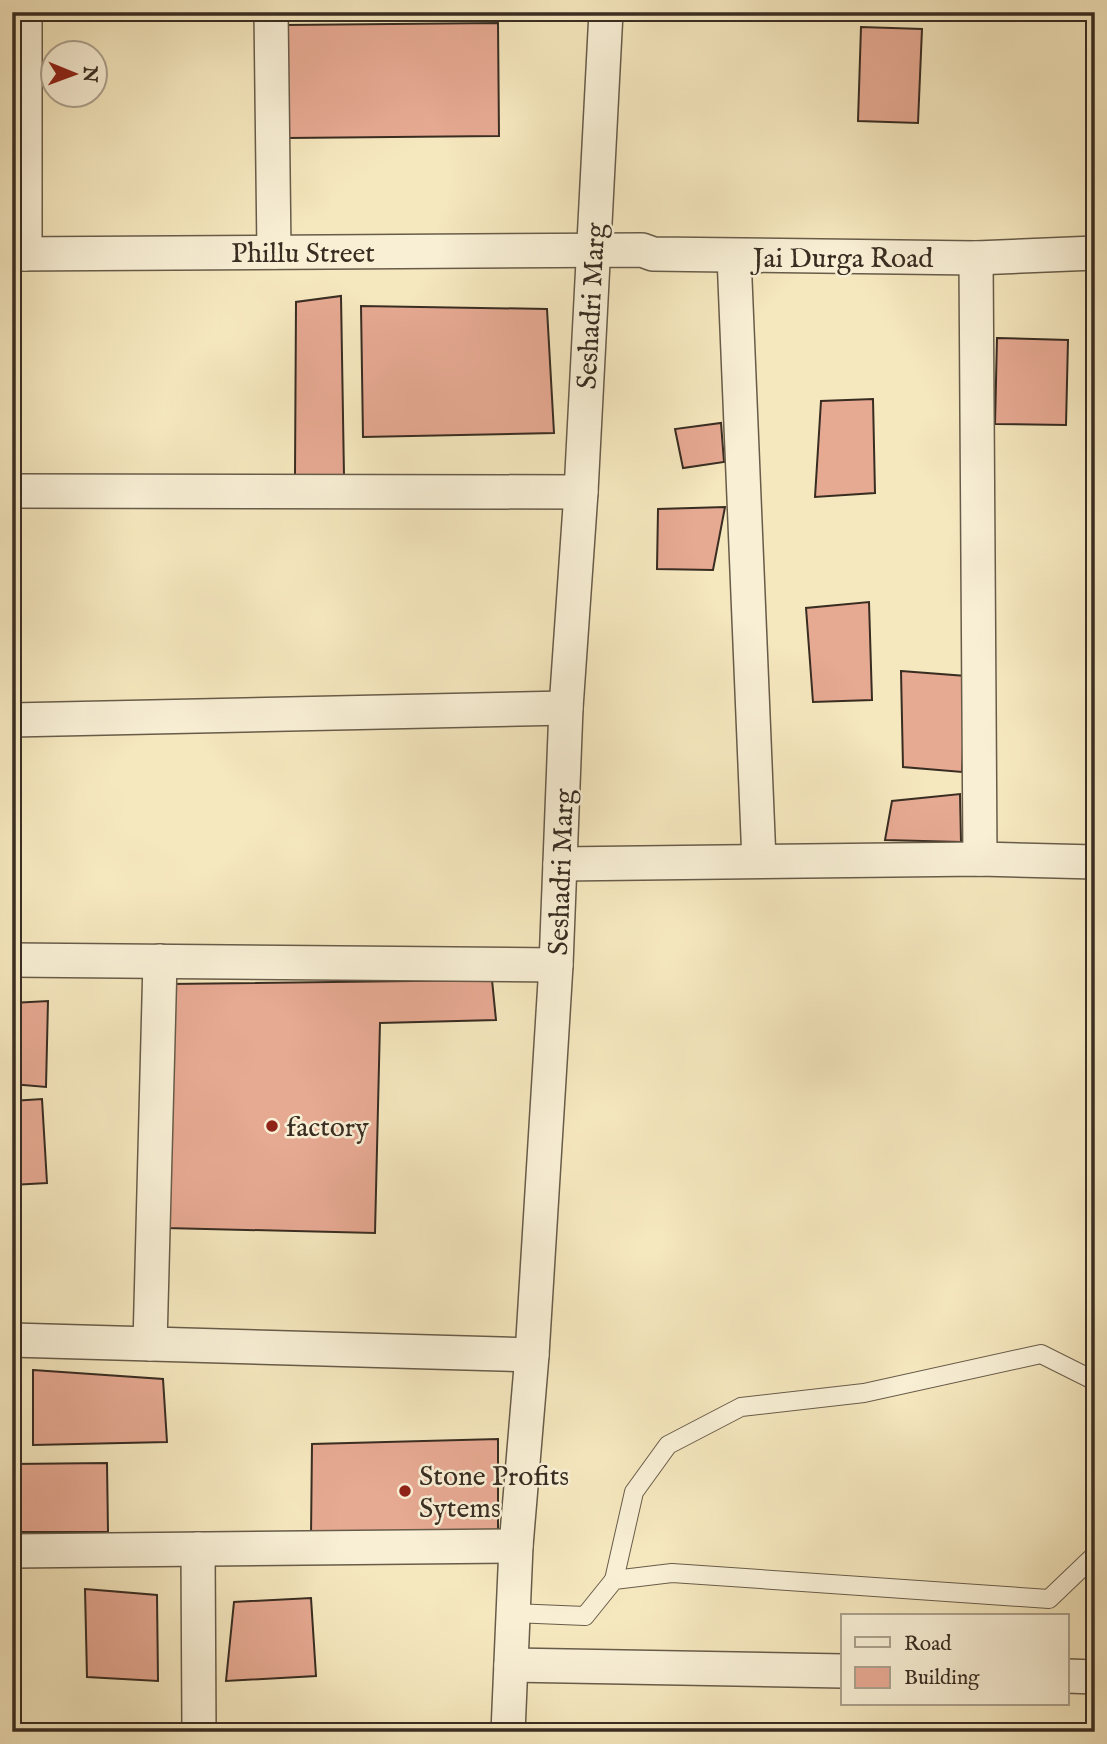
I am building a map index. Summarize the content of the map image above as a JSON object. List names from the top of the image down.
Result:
{
  "streets": {
    "street": ["Phillu Street", "Jai Durga Road", "Seshadri Marg"]
  },
  "crossings": [
    ["Phillu Street", "Jai Durga Road"],
    ["Phillu Street", "Seshadri Marg"],
    ["Jai Durga Road", "Seshadri Marg"]
  ],
  "places": ["factory", "Stone Profits Sytems"],
  "legend": ["Road", "Building"],
  "north": "right"
}
